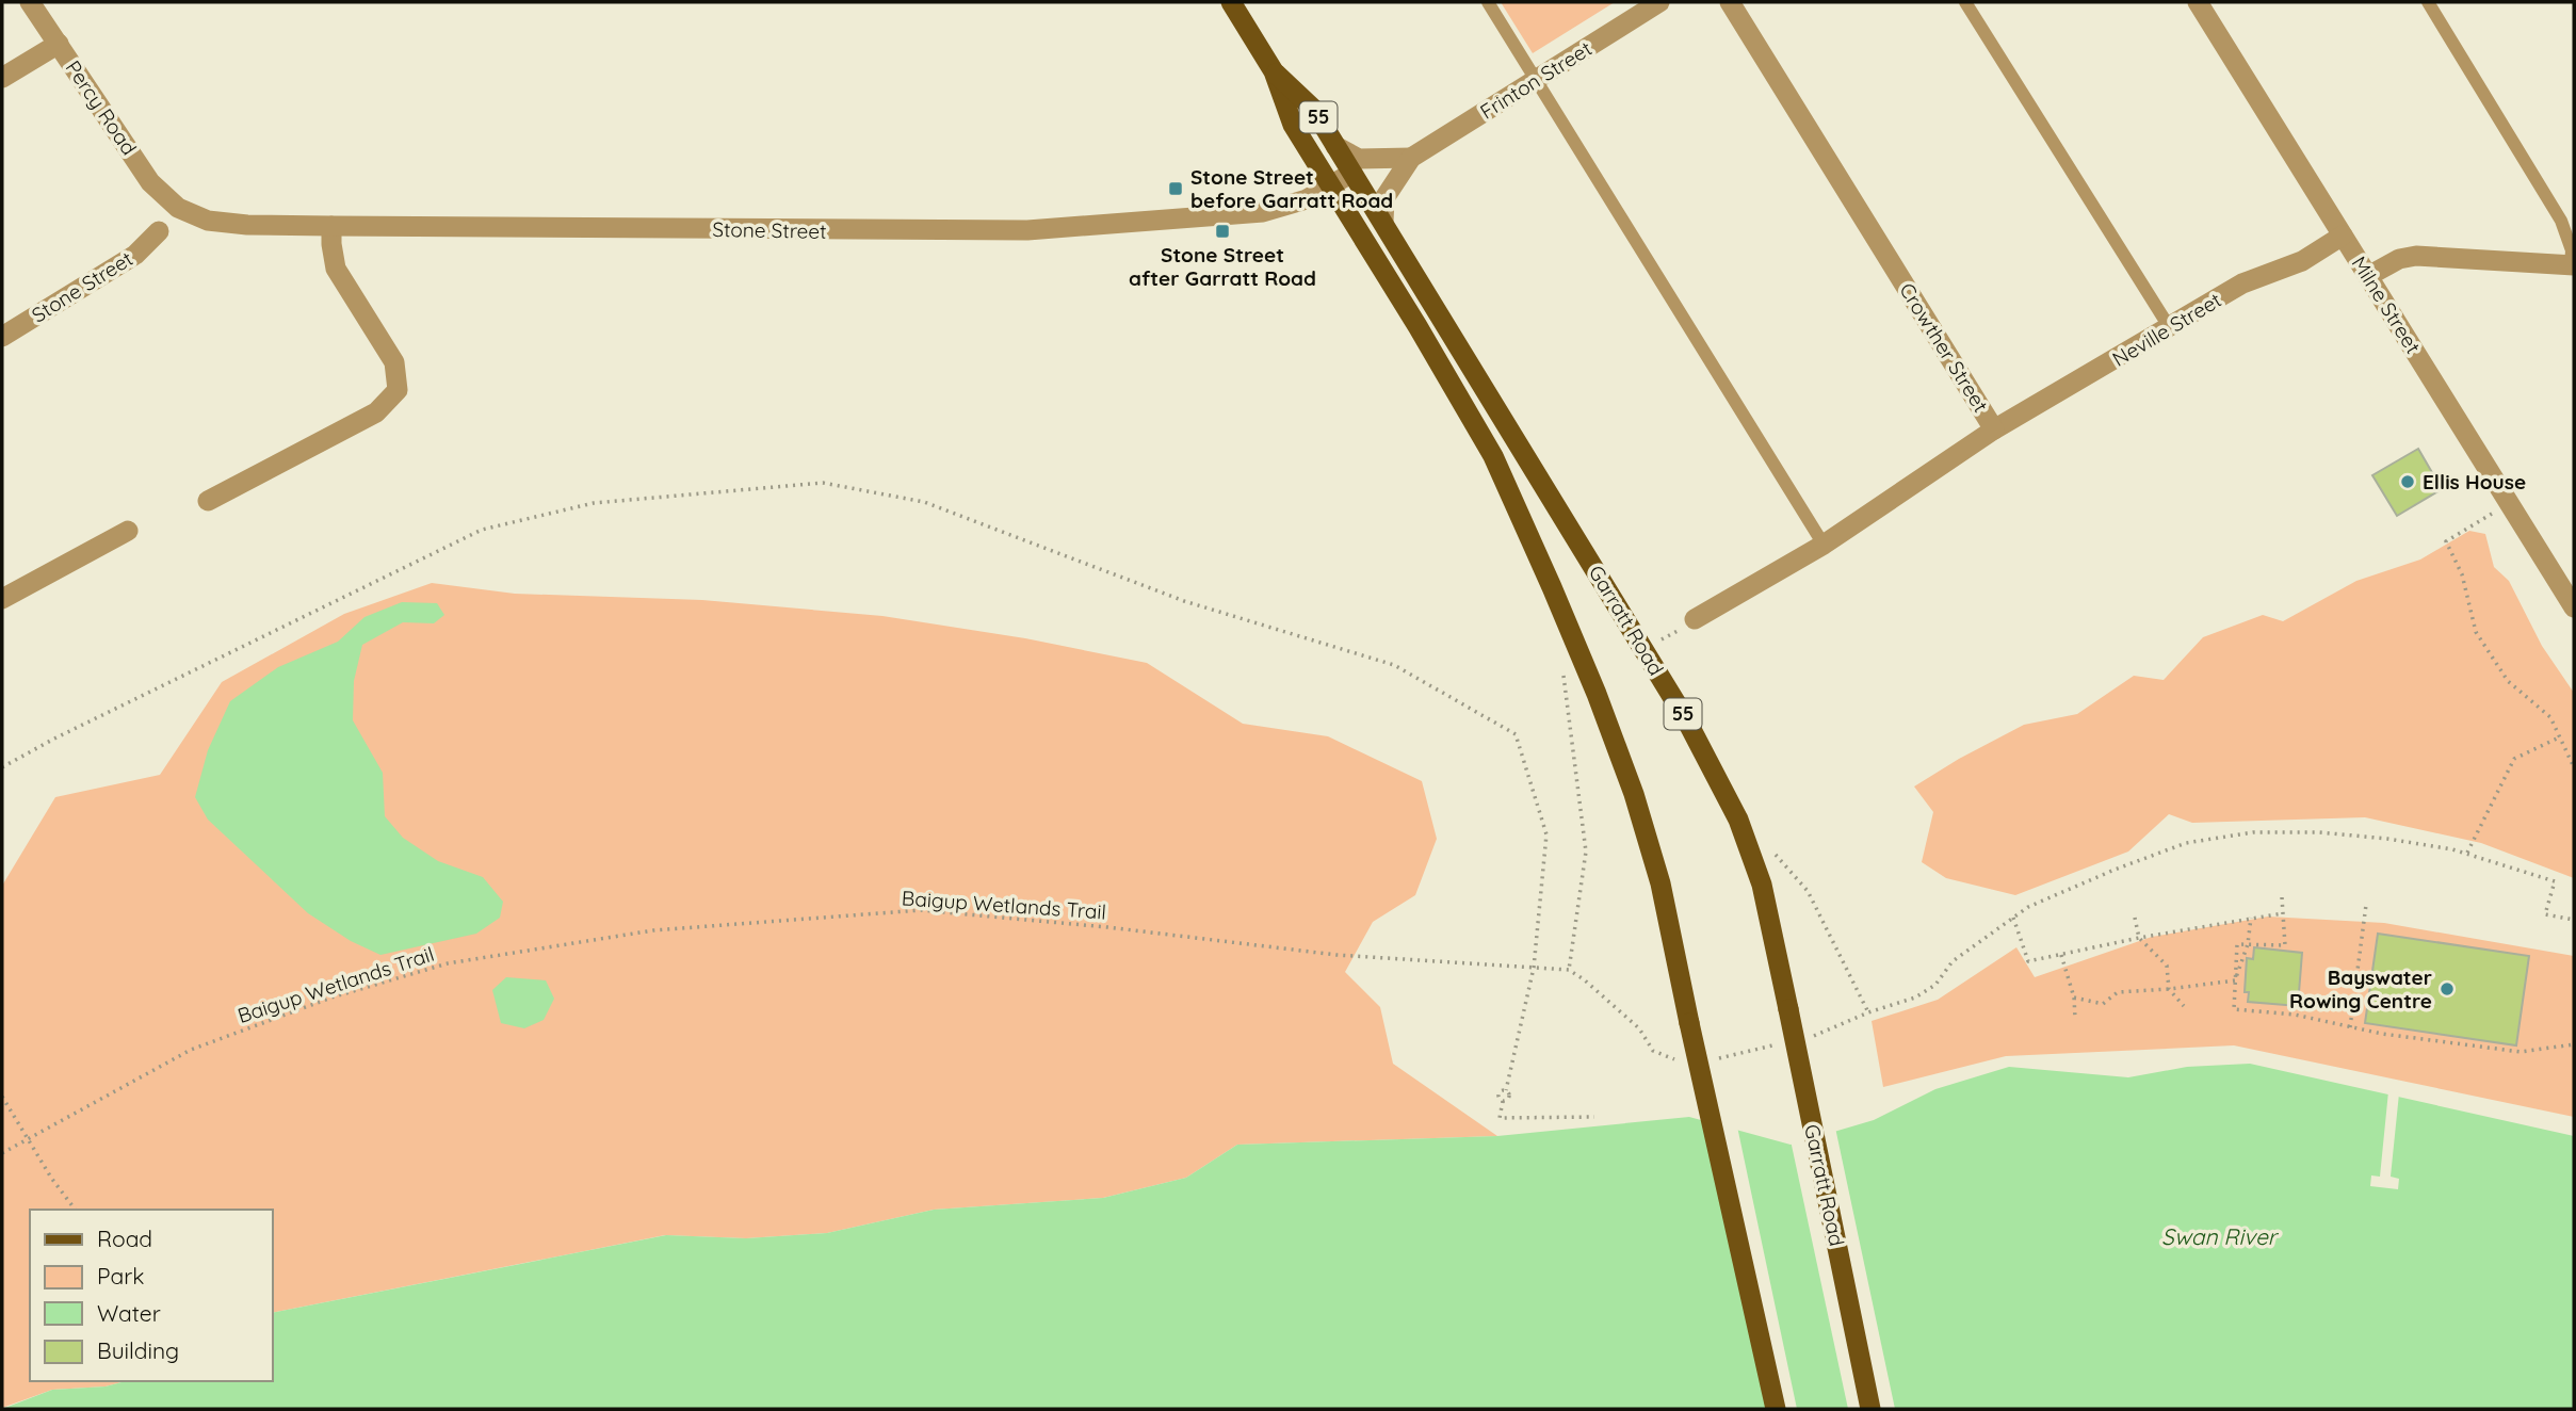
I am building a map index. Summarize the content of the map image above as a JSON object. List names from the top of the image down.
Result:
{
  "streets": {
    "main road": ["55", "Garratt Road"],
    "street": [
      "Frinton Street",
      "Percy Road",
      "Stone Street",
      "Milne Street",
      "Neville Street",
      "Crowther Street"
    ],
    "path": ["Baigup Wetlands Trail"]
  },
  "crossings": [
    ["Frinton Street", "Garratt Road"],
    ["Percy Road", "Stone Street"],
    ["Stone Street", "Garratt Road"],
    ["Milne Street", "Neville Street"],
    ["Neville Street", "Crowther Street"]
  ],
  "water": ["Swan River"],
  "places": {
    "transit": ["Stone Street before Garratt Road", "Stone Street after Garratt Road"],
    "other": ["Ellis House", "Bayswater Rowing Centre"]
  },
  "legend": [
    "Road",
    "Park",
    "Water",
    "Building"
  ]
}
